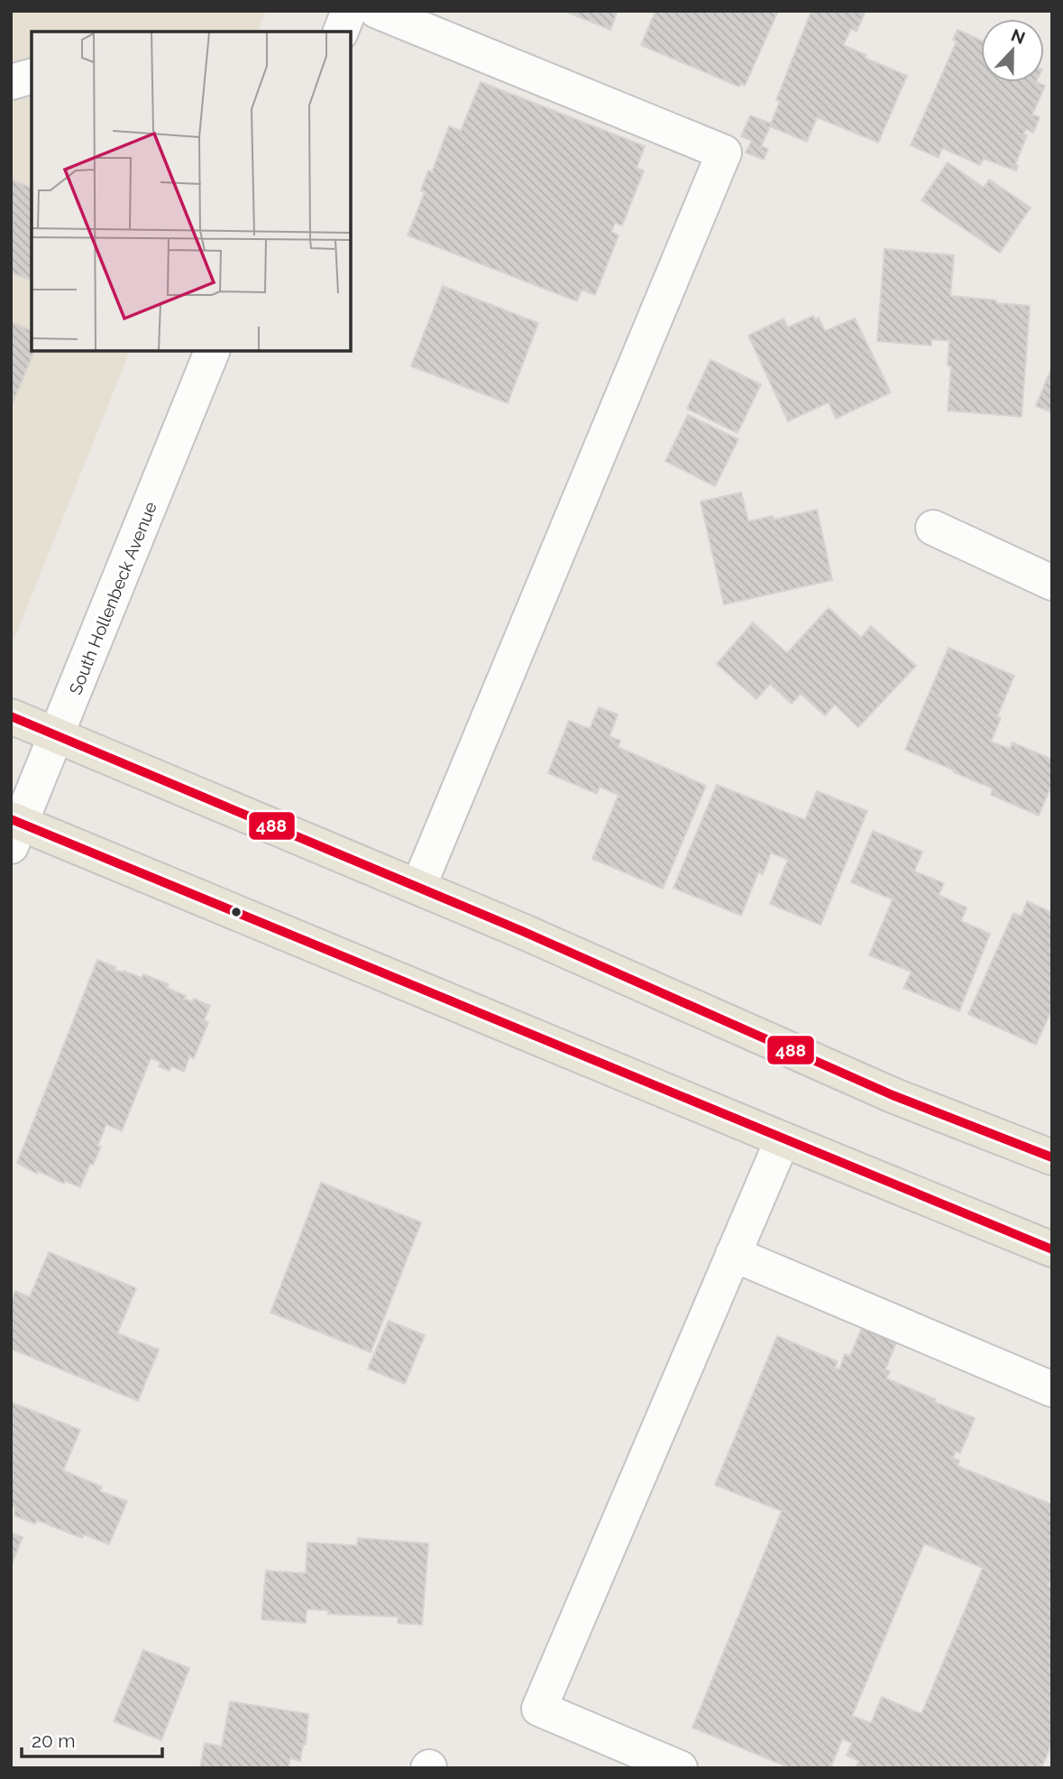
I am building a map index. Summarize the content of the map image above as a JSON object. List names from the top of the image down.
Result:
{
  "streets": {
    "street": ["South Hollenbeck Avenue"]
  },
  "lines": ["transit line 488"],
  "scale_bar": "20 m",
  "north": "top"
}
